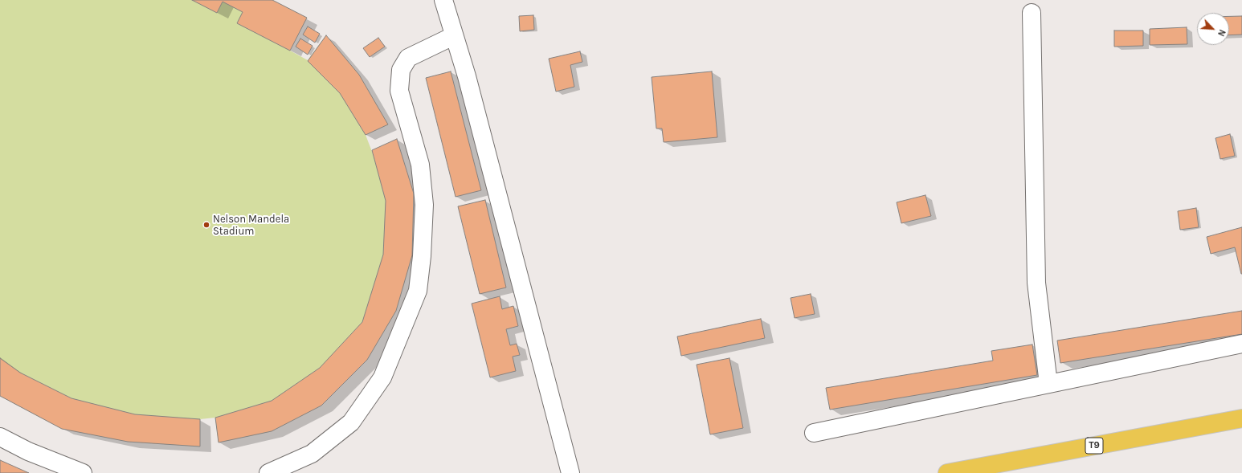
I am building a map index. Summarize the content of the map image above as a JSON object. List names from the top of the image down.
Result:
{
  "streets": {
    "highway": ["T9"]
  },
  "places": ["Nelson Mandela Stadium"],
  "north": "bottom right"
}
